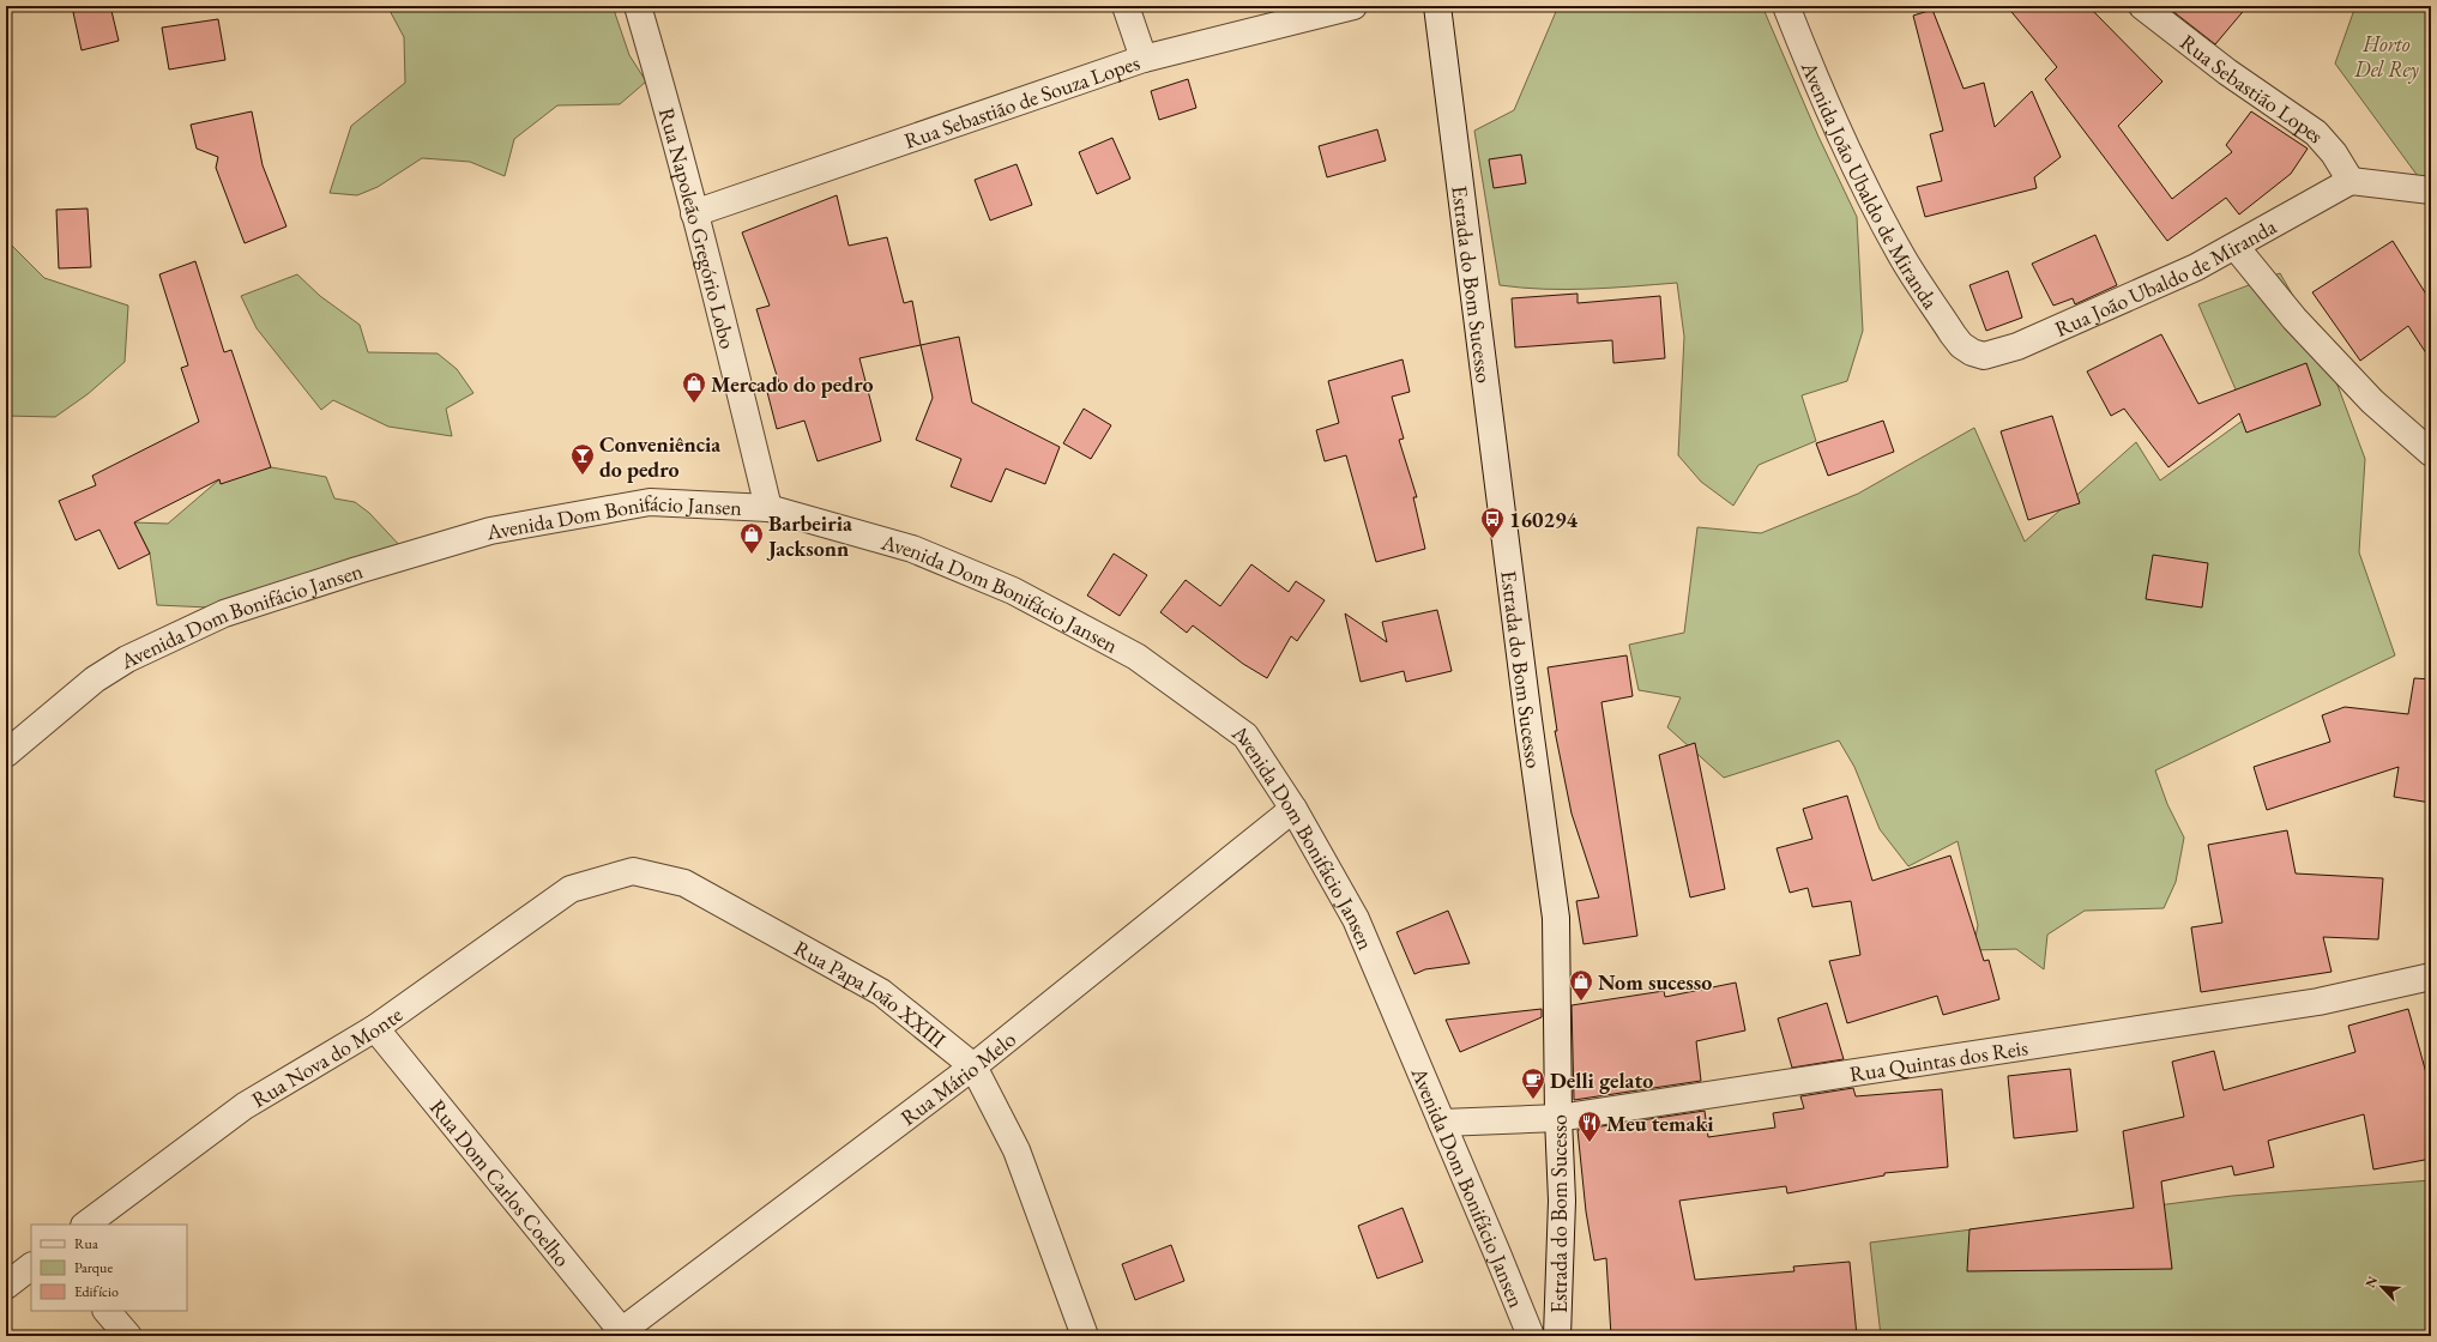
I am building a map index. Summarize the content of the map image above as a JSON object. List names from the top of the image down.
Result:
{
  "streets": {
    "street": [
      "Rua Sebastião Lopes",
      "Rua Sebastião de Souza Lopes",
      "Avenida João Ubaldo de Miranda",
      "Rua Napoleão Gregório Lobo",
      "Rua João Ubaldo de Miranda",
      "Estrada do Bom Sucesso",
      "Avenida Dom Bonifácio Jansen",
      "Rua Papa João XXIII",
      "Rua Nova do Monte",
      "Rua Quintas dos Reis",
      "Rua Mário Melo",
      "Rua Dom Carlos Coelho"
    ]
  },
  "crossings": [
    ["Rua Sebastião Lopes", "Rua João Ubaldo de Miranda"],
    ["Rua Sebastião de Souza Lopes", "Rua Napoleão Gregório Lobo"],
    ["Avenida João Ubaldo de Miranda", "Rua João Ubaldo de Miranda"],
    ["Rua Napoleão Gregório Lobo", "Avenida Dom Bonifácio Jansen"],
    ["Estrada do Bom Sucesso", "Rua Quintas dos Reis"],
    ["Avenida Dom Bonifácio Jansen", "Rua Quintas dos Reis"],
    ["Avenida Dom Bonifácio Jansen", "Rua Mário Melo"],
    ["Rua Papa João XXIII", "Rua Nova do Monte"],
    ["Rua Papa João XXIII", "Rua Mário Melo"],
    ["Rua Nova do Monte", "Rua Dom Carlos Coelho"],
    ["Rua Mário Melo", "Rua Dom Carlos Coelho"]
  ],
  "parks": ["Horto Del Rey"],
  "places": {
    "shop": ["Mercado do pedro", "Barbeiria Jacksonn", "Nom sucesso"],
    "bar": ["Conveniência do pedro"],
    "bus stop": ["160294"],
    "cafe": ["Delli gelato"],
    "restaurant": ["Meu temaki"]
  },
  "legend": ["Rua", "Parque", "Edifício"],
  "north": "top left"
}
